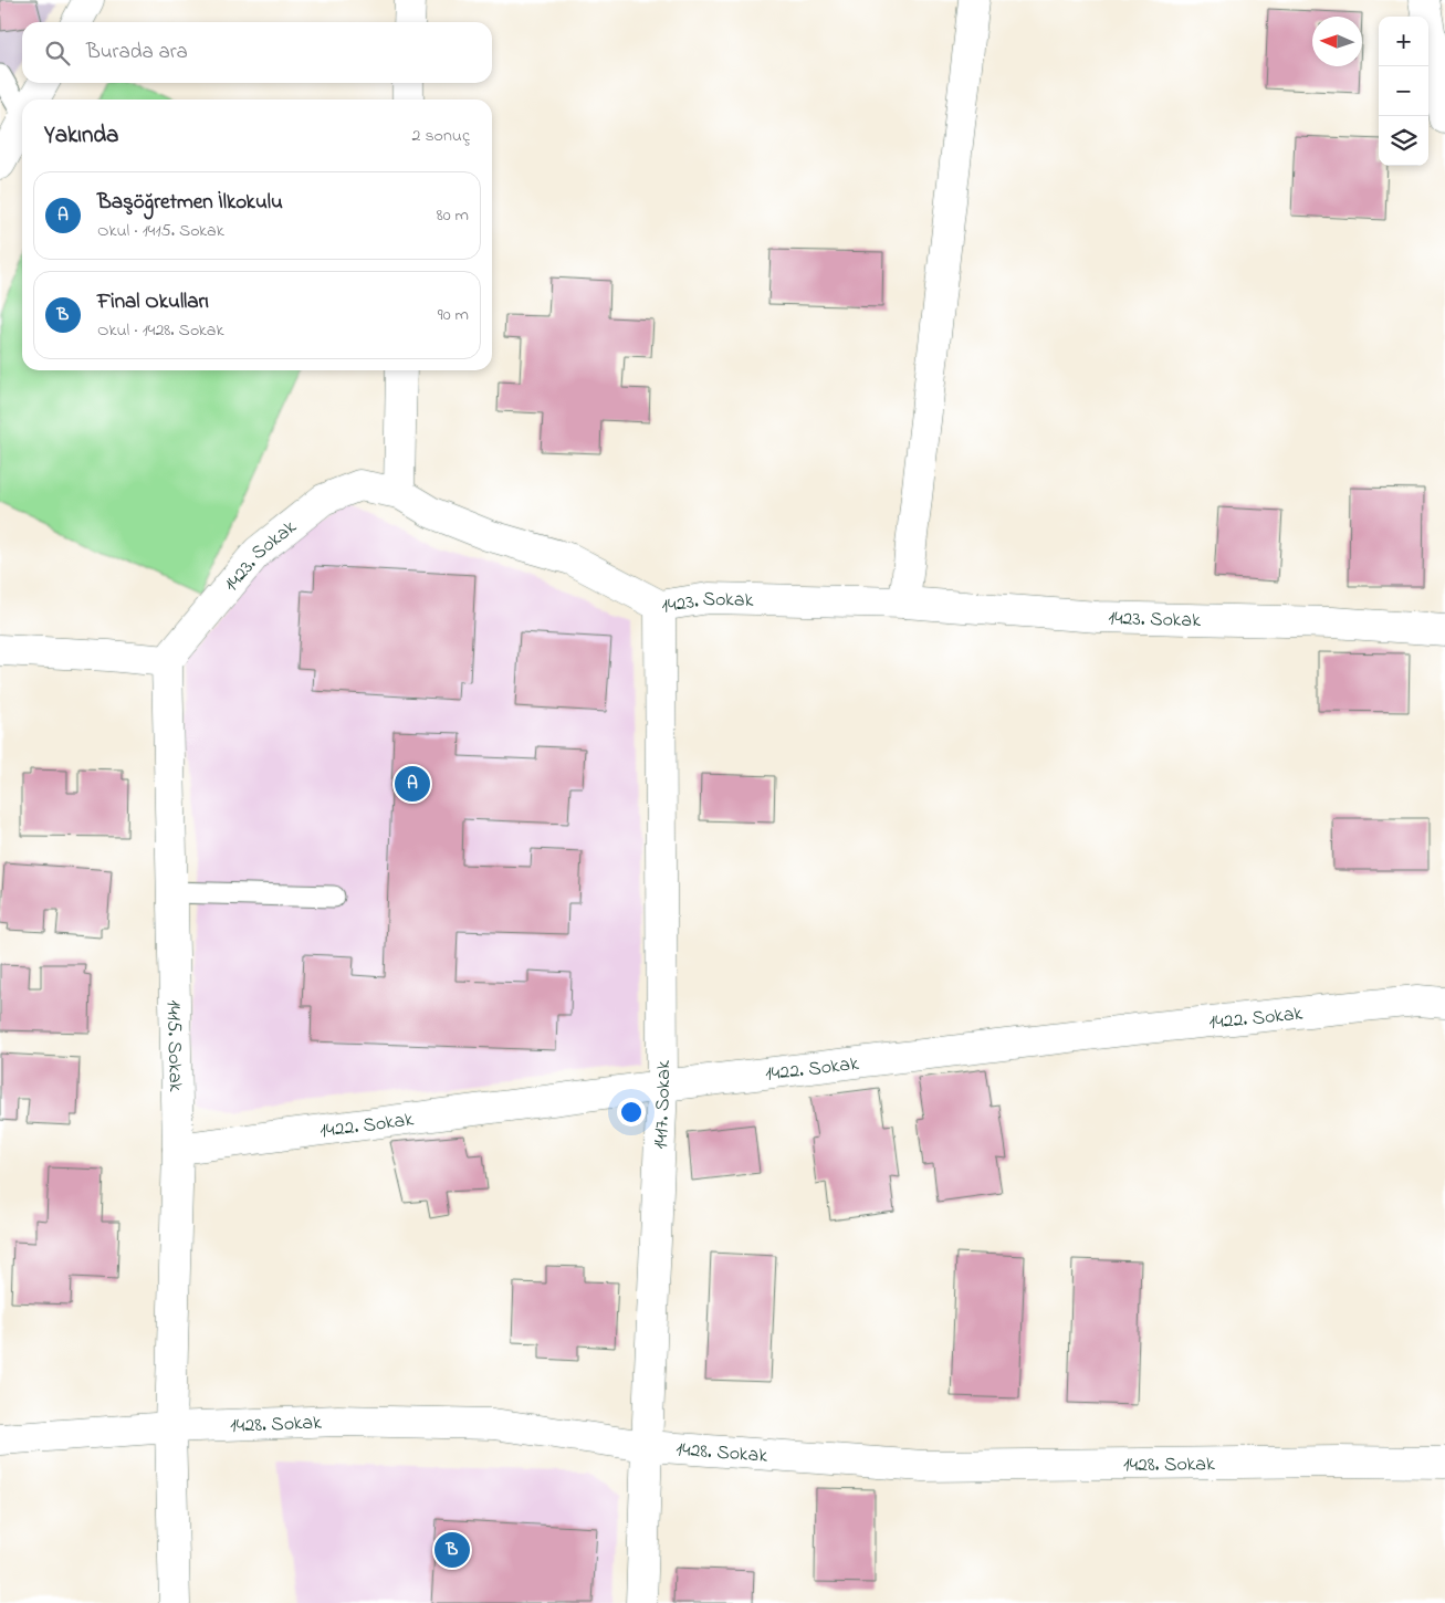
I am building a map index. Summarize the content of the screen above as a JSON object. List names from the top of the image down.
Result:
{
  "streets": {
    "street": [
      "1423. Sokak",
      "1422. Sokak",
      "1415. Sokak",
      "1417. Sokak",
      "1428. Sokak"
    ]
  },
  "crossings": [
    ["1423. Sokak", "1415. Sokak"],
    ["1423. Sokak", "1417. Sokak"],
    ["1422. Sokak", "1415. Sokak"],
    ["1422. Sokak", "1417. Sokak"],
    ["1415. Sokak", "1428. Sokak"],
    ["1417. Sokak", "1428. Sokak"]
  ],
  "north": "left",
  "page": {
    "map_buttons": ["+", "−"],
    "search": "Burada ara",
    "heading": ["Yakında", "2 sonuç"],
    "list": [
      {
        "mark": "A",
        "name": "Başöğretmen İlkokulu",
        "note": "Okul · 1415. Sokak",
        "value": "80 m"
      },
      {
        "mark": "B",
        "name": "Final Okulları",
        "note": "Okul · 1428. Sokak",
        "value": "90 m"
      }
    ],
    "pins": ["A", "B"]
  }
}
